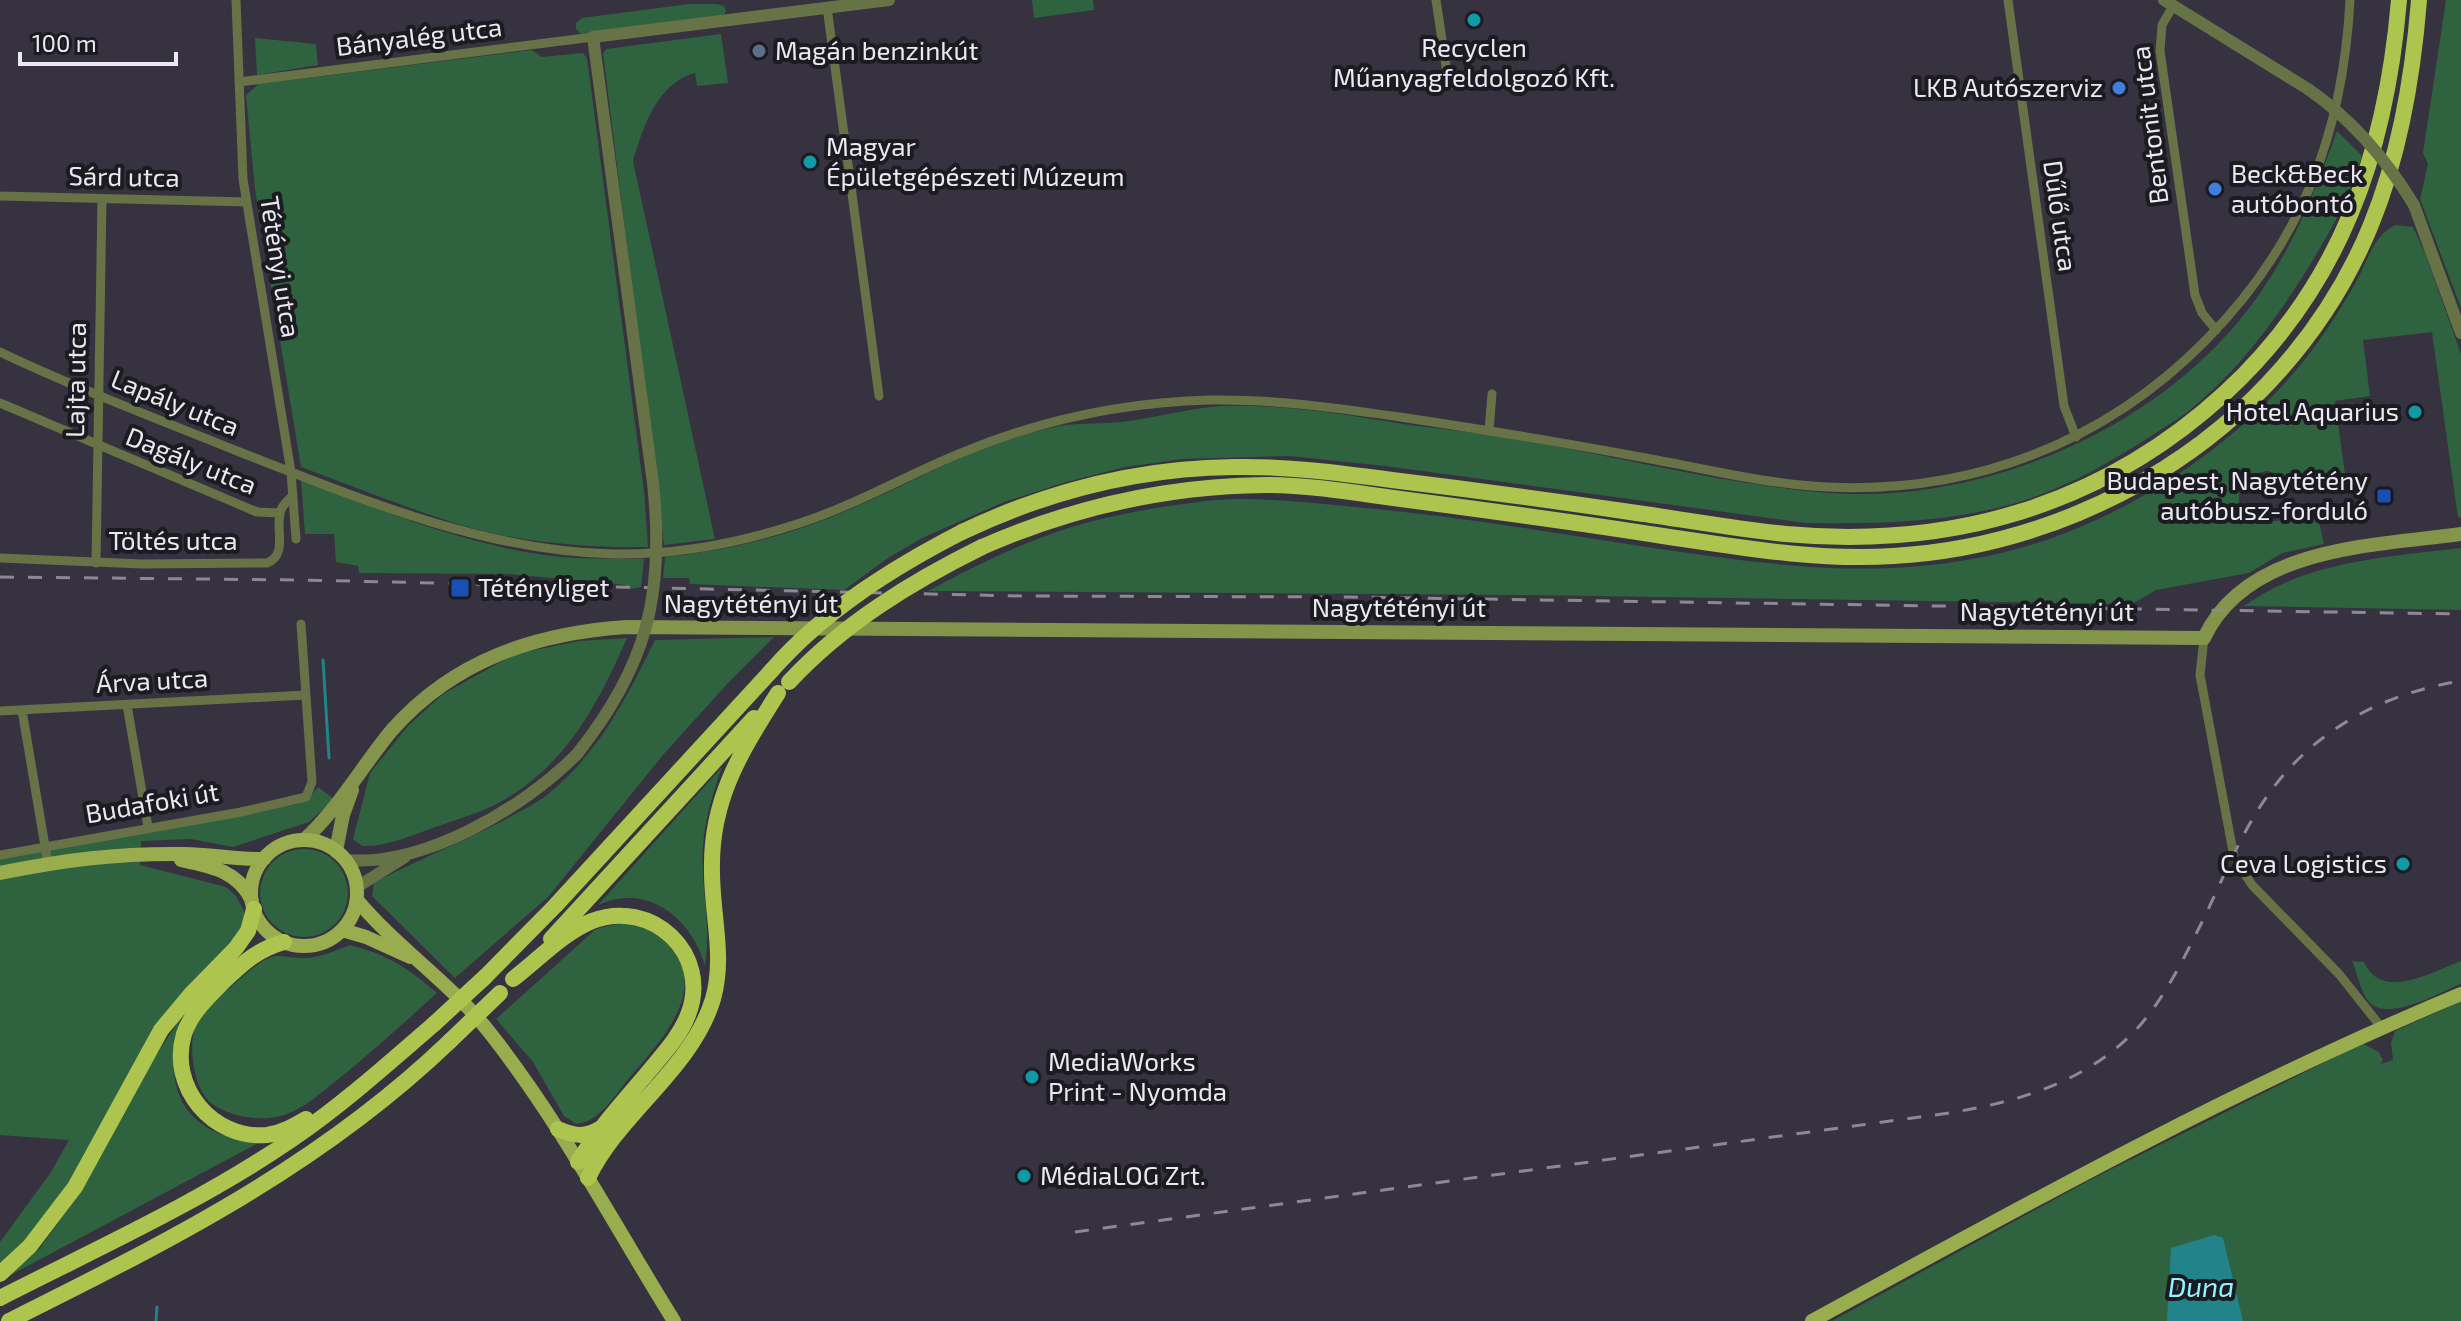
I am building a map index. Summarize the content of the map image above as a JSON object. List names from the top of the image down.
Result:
{
  "streets": {
    "main road": ["Nagytétényi út", "Budafoki út"],
    "street": [
      "Bányalég utca",
      "Bentonit utca",
      "Sárd utca",
      "Dűlő utca",
      "Tétényi utca",
      "Lajta utca",
      "Lapály utca",
      "Dagály utca",
      "Töltés utca",
      "Árva utca"
    ]
  },
  "crossings": [
    ["Bányalég utca", "Tétényi utca"],
    ["Bentonit utca", "Lapály utca"],
    ["Sárd utca", "Tétényi utca"],
    ["Sárd utca", "Lajta utca"],
    ["Dűlő utca", "Lapály utca"],
    ["Tétényi utca", "Lapály utca"],
    ["Lajta utca", "Lapály utca"],
    ["Lajta utca", "Dagály utca"],
    ["Lajta utca", "Töltés utca"],
    ["Dagály utca", "Töltés utca"],
    ["Nagytétényi út", "Budafoki út"],
    ["Árva utca", "Budafoki út"]
  ],
  "water": ["Duna"],
  "places": {
    "other": [
      "Recyclen Műanyagfeldolgozó Kft.",
      "Magán benzinkút",
      "LKB Autószerviz",
      "Magyar Épületgépészeti Múzeum",
      "Beck&Beck autóbontó",
      "Hotel Aquarius",
      "Ceva Logistics",
      "MediaWorks Print - Nyomda",
      "MédiaLOG Zrt."
    ],
    "transit": ["Budapest, Nagytétény autóbusz-forduló", "Tétényliget"]
  },
  "scale_bar": "100 m"
}
